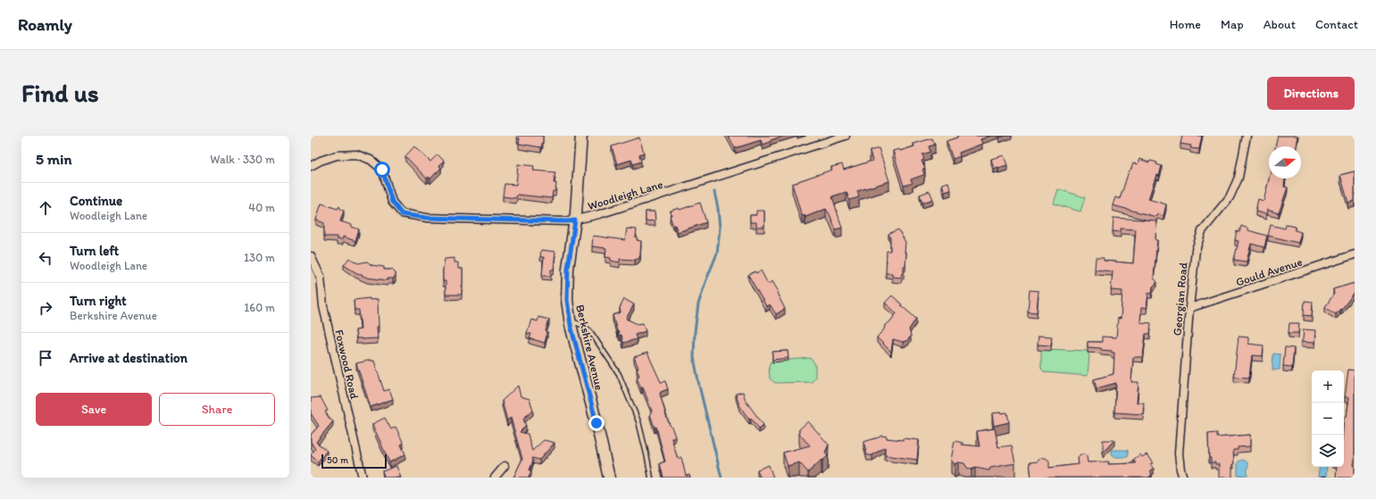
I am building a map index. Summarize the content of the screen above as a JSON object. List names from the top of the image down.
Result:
{
  "streets": {
    "street": [
      "Woodleigh Lane",
      "Gould Avenue",
      "Georgian Road",
      "Berkshire Avenue",
      "Foxwood Road"
    ]
  },
  "crossings": [
    ["Woodleigh Lane", "Berkshire Avenue"],
    ["Gould Avenue", "Georgian Road"]
  ],
  "scale_bar": "50 m",
  "north": "right",
  "page": {
    "header": "Roamly",
    "nav": [
      "Home",
      "Map",
      "About",
      "Contact"
    ],
    "buttons": [
      "Directions",
      ["Save", "Share"]
    ],
    "title": "Find us",
    "heading": ["5 min", "Walk · 330 m"],
    "list": [
      ["Continue", "Woodleigh Lane", "40 m"],
      ["Turn left", "Woodleigh Lane", "130 m"],
      ["Turn right", "Berkshire Avenue", "160 m"],
      "Arrive at destination"
    ],
    "map_buttons": ["+", "−"],
    "scale": "50 m"
  }
}
